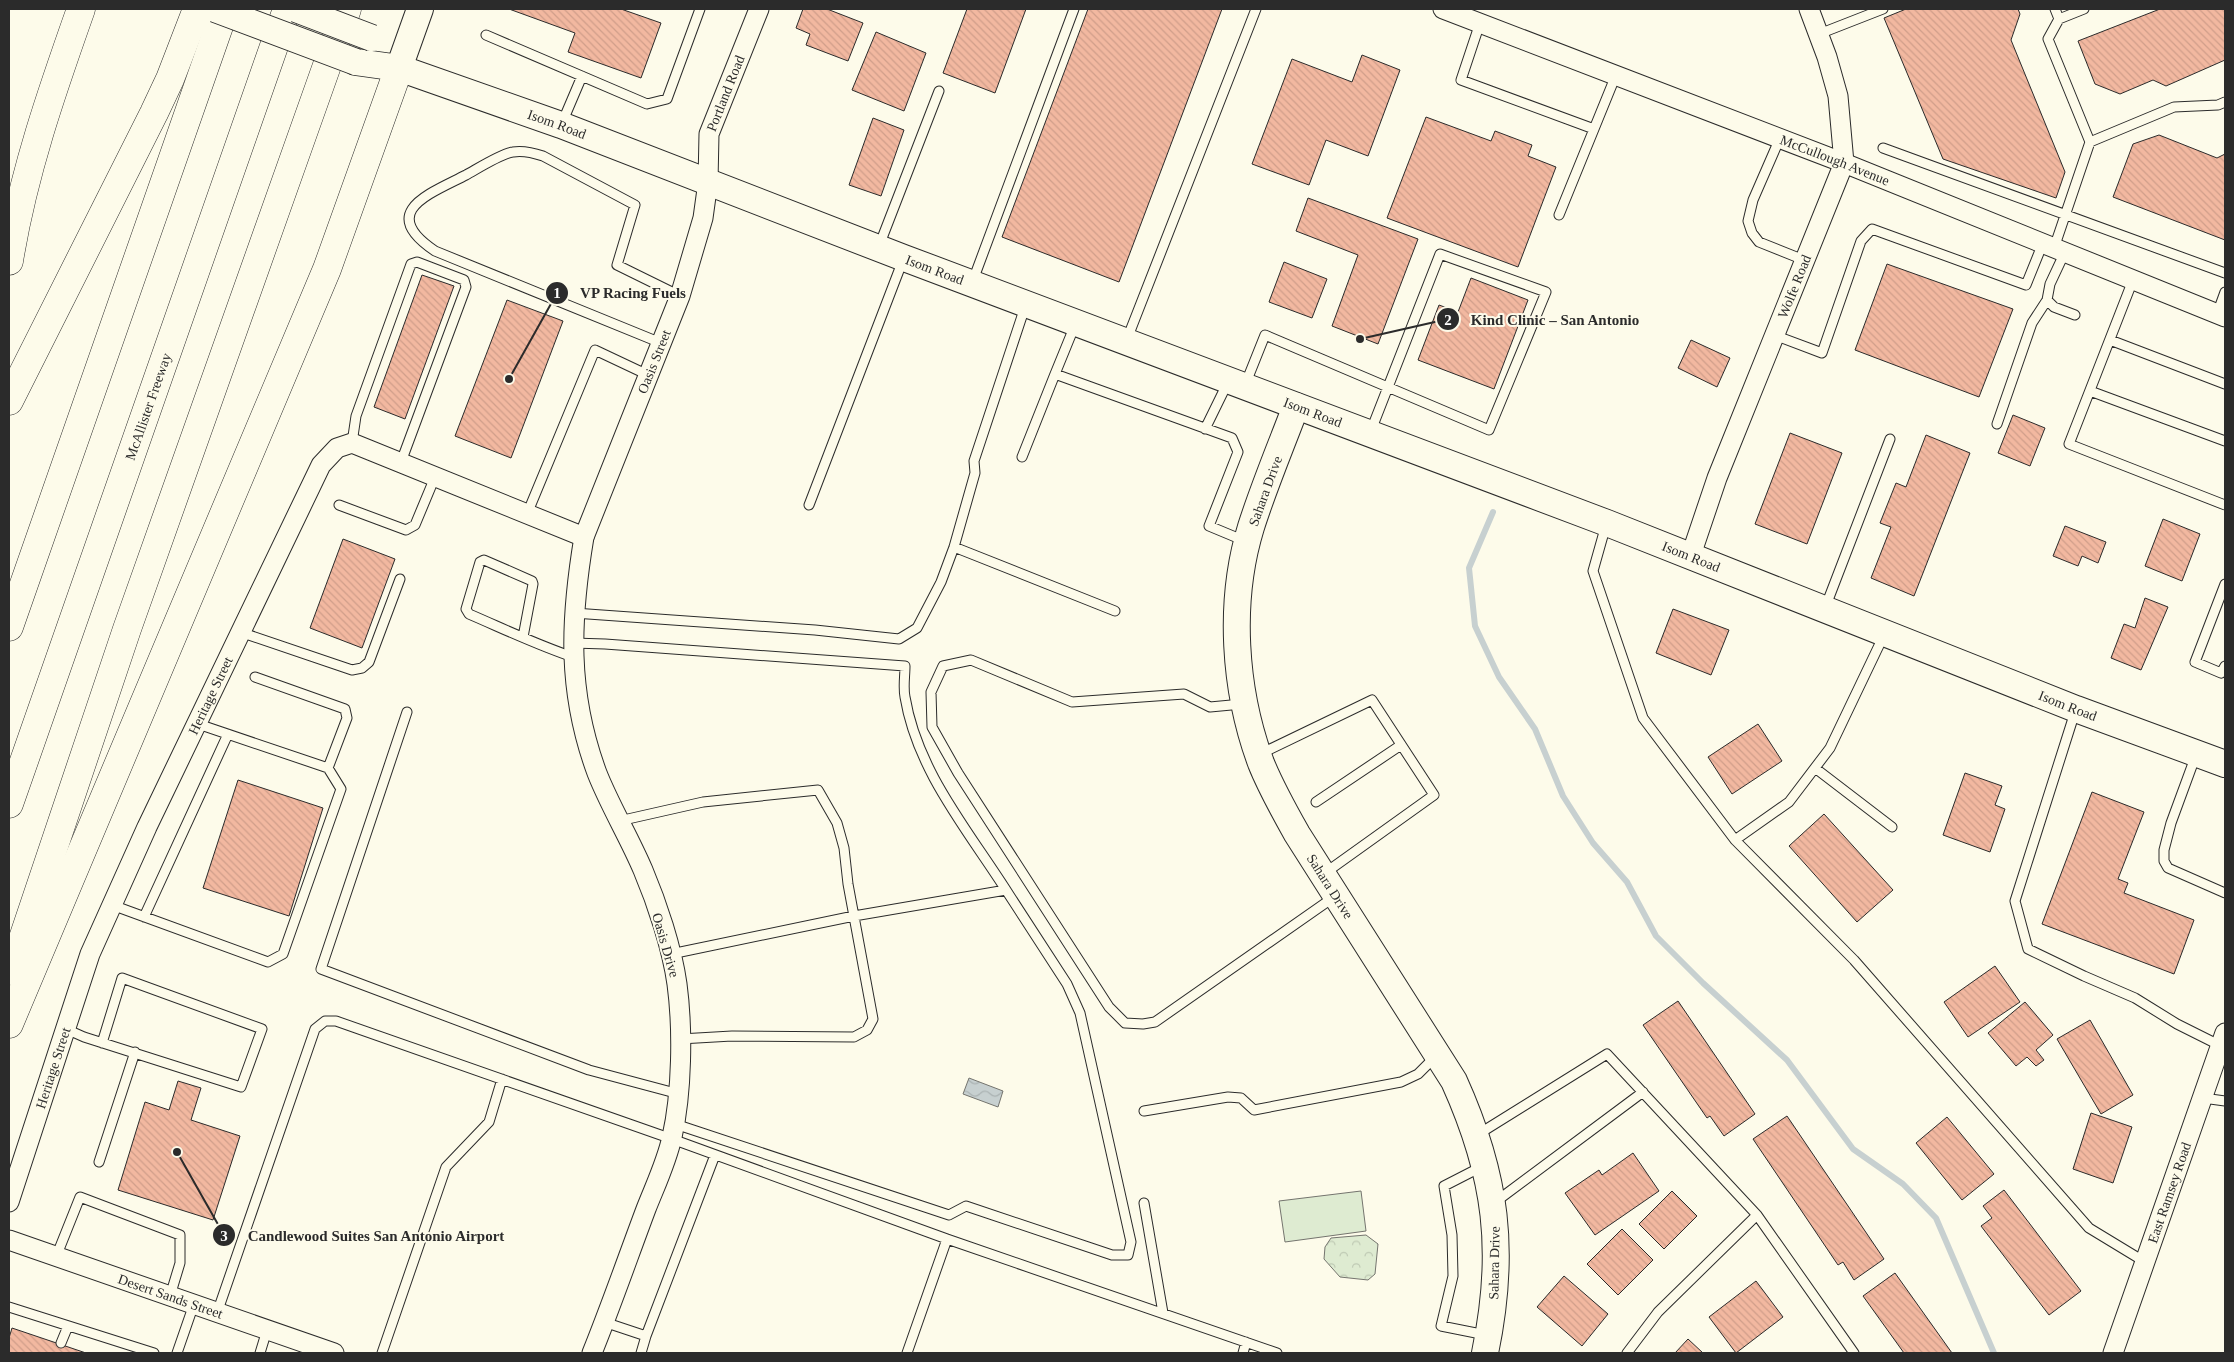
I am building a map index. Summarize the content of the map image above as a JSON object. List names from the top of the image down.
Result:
{
  "streets": {
    "highway": ["McAllister Freeway"],
    "street": [
      "Portland Road",
      "Isom Road",
      "McCullough Avenue",
      "Wolfe Road",
      "Oasis Street",
      "Sahara Drive",
      "Heritage Street",
      "Oasis Drive",
      "East Ramsey Road",
      "Desert Sands Street"
    ]
  },
  "crossings": [
    ["Portland Road", "Isom Road"],
    ["Portland Road", "Oasis Street"],
    ["Isom Road", "Wolfe Road"],
    ["Isom Road", "Oasis Street"],
    ["Isom Road", "Sahara Drive"],
    ["McCullough Avenue", "Wolfe Road"],
    ["Oasis Street", "Oasis Drive"]
  ],
  "places": ["Kind Clinic – San Antonio", "VP Racing Fuels", "Candlewood Suites San Antonio Airport"]
}
